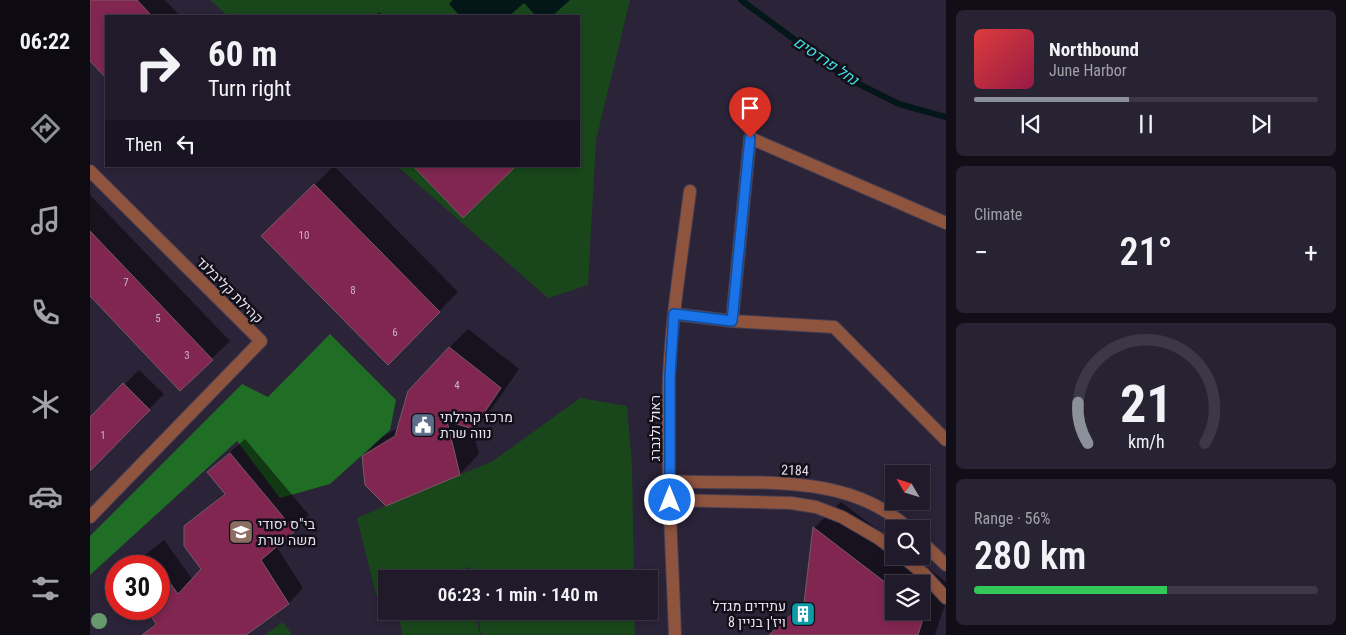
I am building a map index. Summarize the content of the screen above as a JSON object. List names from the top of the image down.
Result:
{
  "streets": {
    "street": ["קהילת קליבלנד", "ראול ולנברג", "2184"]
  },
  "crossings": [
    ["ראול ולנברג", "2184"]
  ],
  "water": ["נחל פרדסים"],
  "places": {
    "public building": ["מרכז קהילתי נווה שרת"],
    "school or university": ["בי\"ס יסודי משה שרת"],
    "building": ["עתידים מגדל ויז'ן בניין 8"]
  },
  "house_numbers": [
    "10",
    "7",
    "8",
    "5",
    "6",
    "3",
    "4",
    "1"
  ],
  "north": "top left",
  "page": {
    "tabs": "06:22",
    "turn": ["60 m", "Turn right"],
    "song": ["Northbound", "June Harbor"],
    "then": "Then",
    "tile": [
      "Climate",
      ["Range · 56%", "280 km"]
    ],
    "heat": ["−", "21°", "+"],
    "limit": "30",
    "trip": "06:23 · 1 min · 140 m",
    "gauge": ["21", "km/h"]
  }
}
